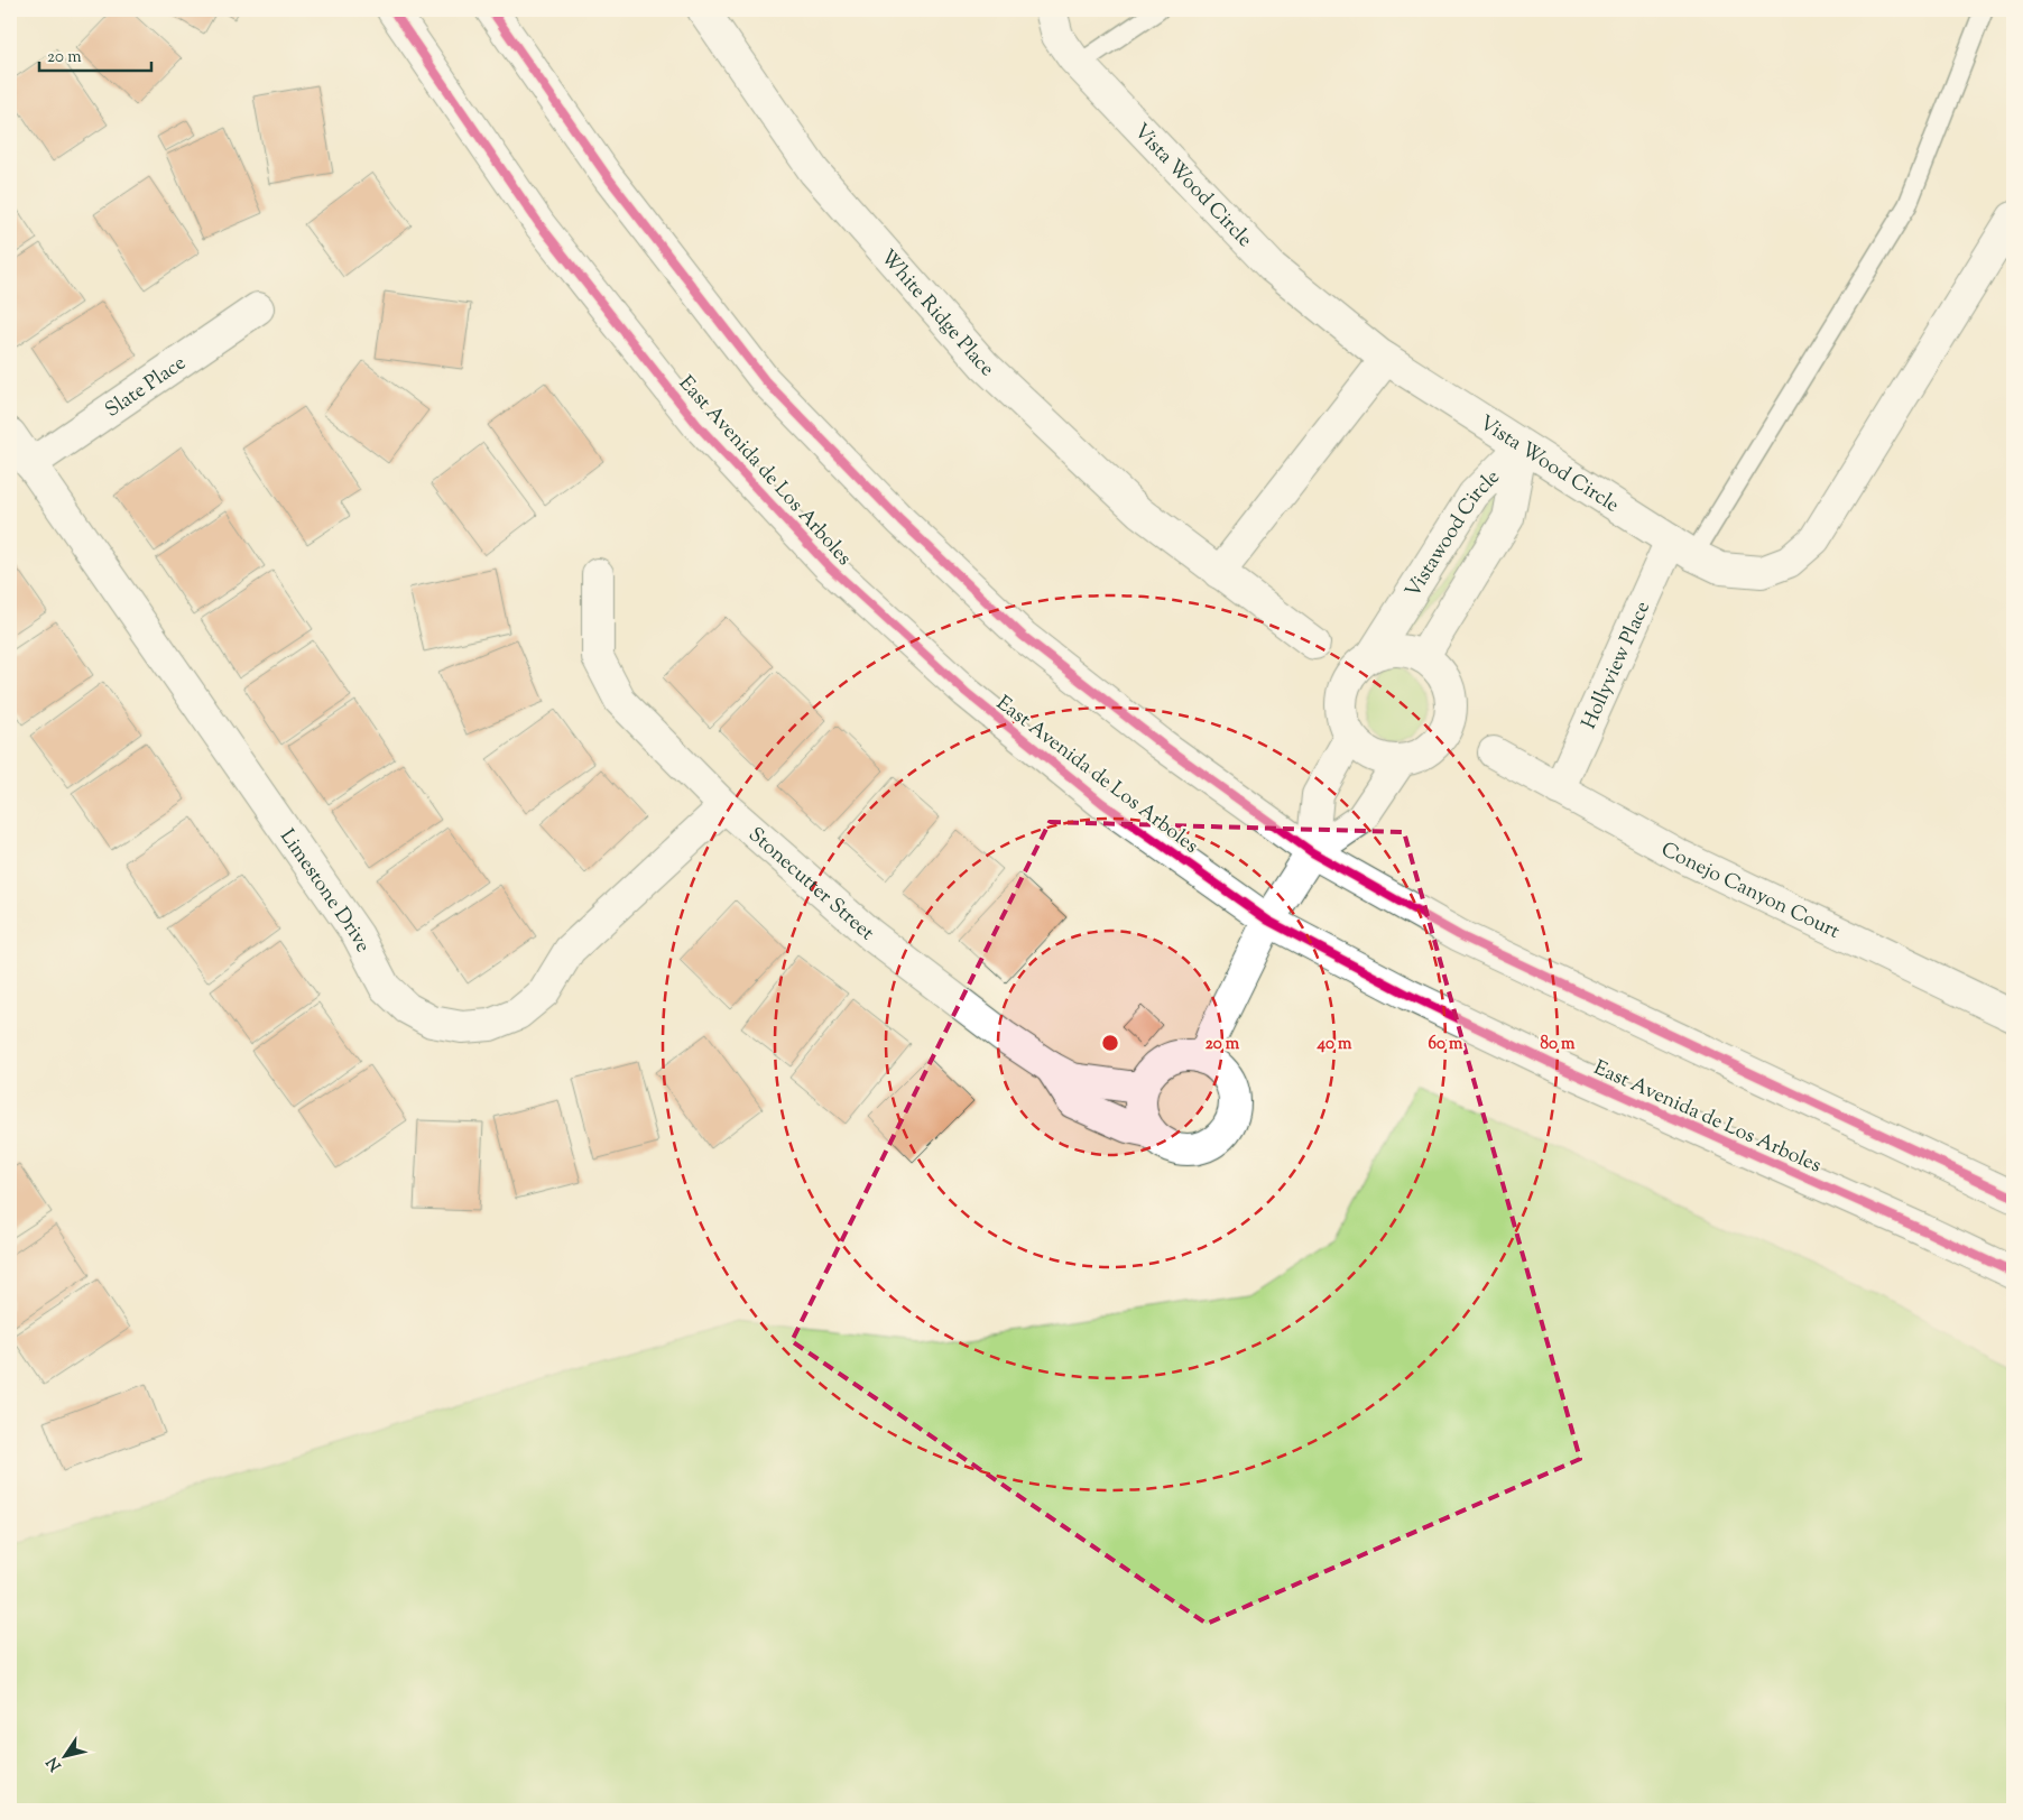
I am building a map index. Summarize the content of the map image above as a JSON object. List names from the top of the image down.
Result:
{
  "streets": {
    "street": [
      "Vista Wood Circle",
      "White Ridge Place",
      "Slate Place",
      "East Avenida de Los Arboles",
      "Vistawood Circle",
      "Hollyview Place",
      "Stonecutter Street",
      "Conejo Canyon Court",
      "Limestone Drive"
    ]
  },
  "crossings": [
    ["Vista Wood Circle", "Vistawood Circle"],
    ["Vista Wood Circle", "Hollyview Place"],
    ["Slate Place", "Limestone Drive"],
    ["Hollyview Place", "Conejo Canyon Court"],
    ["Stonecutter Street", "Limestone Drive"]
  ],
  "scale_bar": "20 m",
  "north": "bottom left",
  "rings": [
    "20 m",
    "40 m",
    "60 m",
    "80 m"
  ]
}
